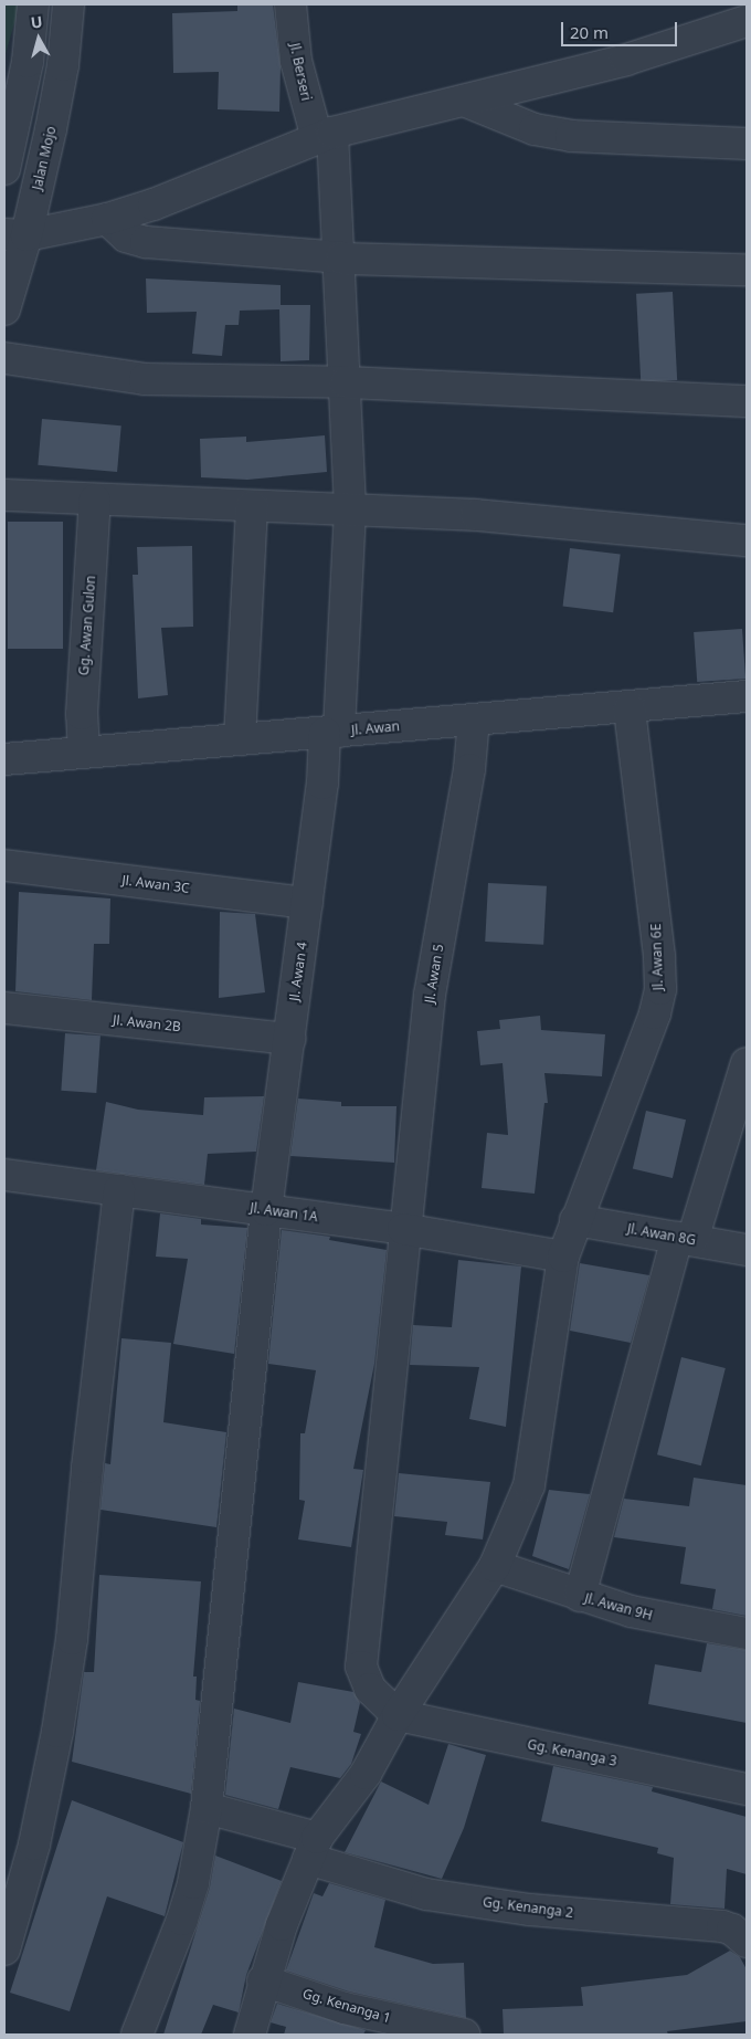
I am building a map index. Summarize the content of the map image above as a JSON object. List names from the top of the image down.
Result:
{
  "streets": {
    "street": [
      "Jl. Berseri",
      "Jalan Mojo",
      "Gg. Awan Gulon",
      "Jl. Awan",
      "Jl. Awan 3C",
      "Jl. Awan 6E",
      "Jl. Awan 4",
      "Jl. Awan 5",
      "Jl. Awan 2B",
      "Jl. Awan 1A",
      "Jl. Awan 8G",
      "Jl. Awan 9H",
      "Gg. Kenanga 3",
      "Gg. Kenanga 2",
      "Gg. Kenanga 1"
    ]
  },
  "crossings": [
    ["Jl. Berseri", "Jl. Awan 4"],
    ["Gg. Awan Gulon", "Jl. Awan"],
    ["Jl. Awan", "Jl. Awan 6E"],
    ["Jl. Awan", "Jl. Awan 4"],
    ["Jl. Awan", "Jl. Awan 5"],
    ["Jl. Awan 3C", "Jl. Awan 4"],
    ["Jl. Awan 6E", "Jl. Awan 5"],
    ["Jl. Awan 6E", "Jl. Awan 1A"],
    ["Jl. Awan 6E", "Jl. Awan 8G"],
    ["Jl. Awan 6E", "Jl. Awan 9H"],
    ["Jl. Awan 6E", "Gg. Kenanga 3"],
    ["Jl. Awan 6E", "Gg. Kenanga 2"],
    ["Jl. Awan 6E", "Gg. Kenanga 1"],
    ["Jl. Awan 4", "Jl. Awan 2B"],
    ["Jl. Awan 4", "Jl. Awan 1A"],
    ["Jl. Awan 4", "Gg. Kenanga 2"],
    ["Jl. Awan 5", "Jl. Awan 1A"],
    ["Jl. Awan 5", "Gg. Kenanga 3"]
  ],
  "scale_bar": "20 m",
  "north": "top"
}
